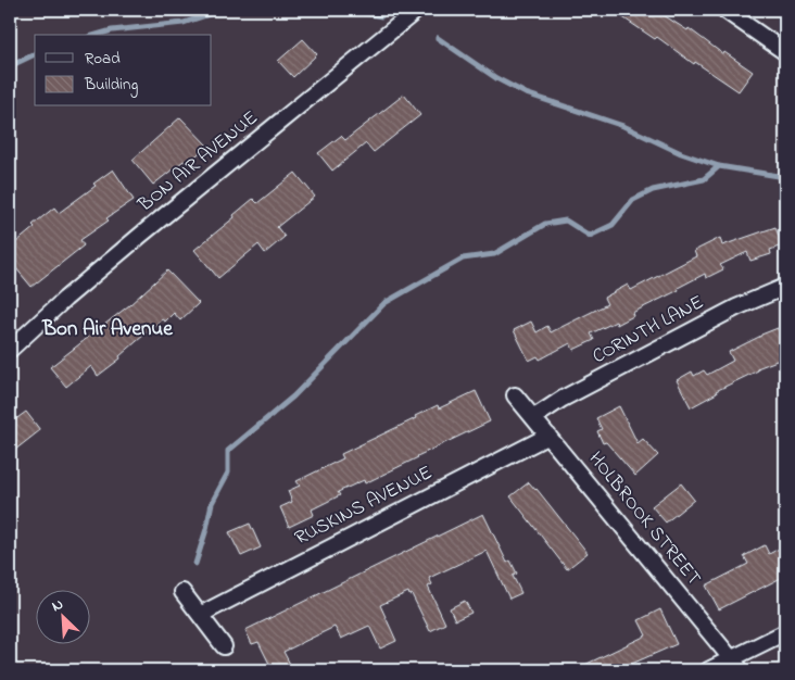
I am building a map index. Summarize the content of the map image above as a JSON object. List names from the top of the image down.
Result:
{
  "streets": {
    "street": [
      "BON AIR AVENUE",
      "CORINTH LANE",
      "RUSKINS AVENUE",
      "HOLBROOK STREET"
    ]
  },
  "crossings": [
    ["CORINTH LANE", "HOLBROOK STREET"],
    ["RUSKINS AVENUE", "HOLBROOK STREET"]
  ],
  "districts": ["Bon Air Avenue"],
  "legend": ["Road", "Building"],
  "north": "top left"
}
